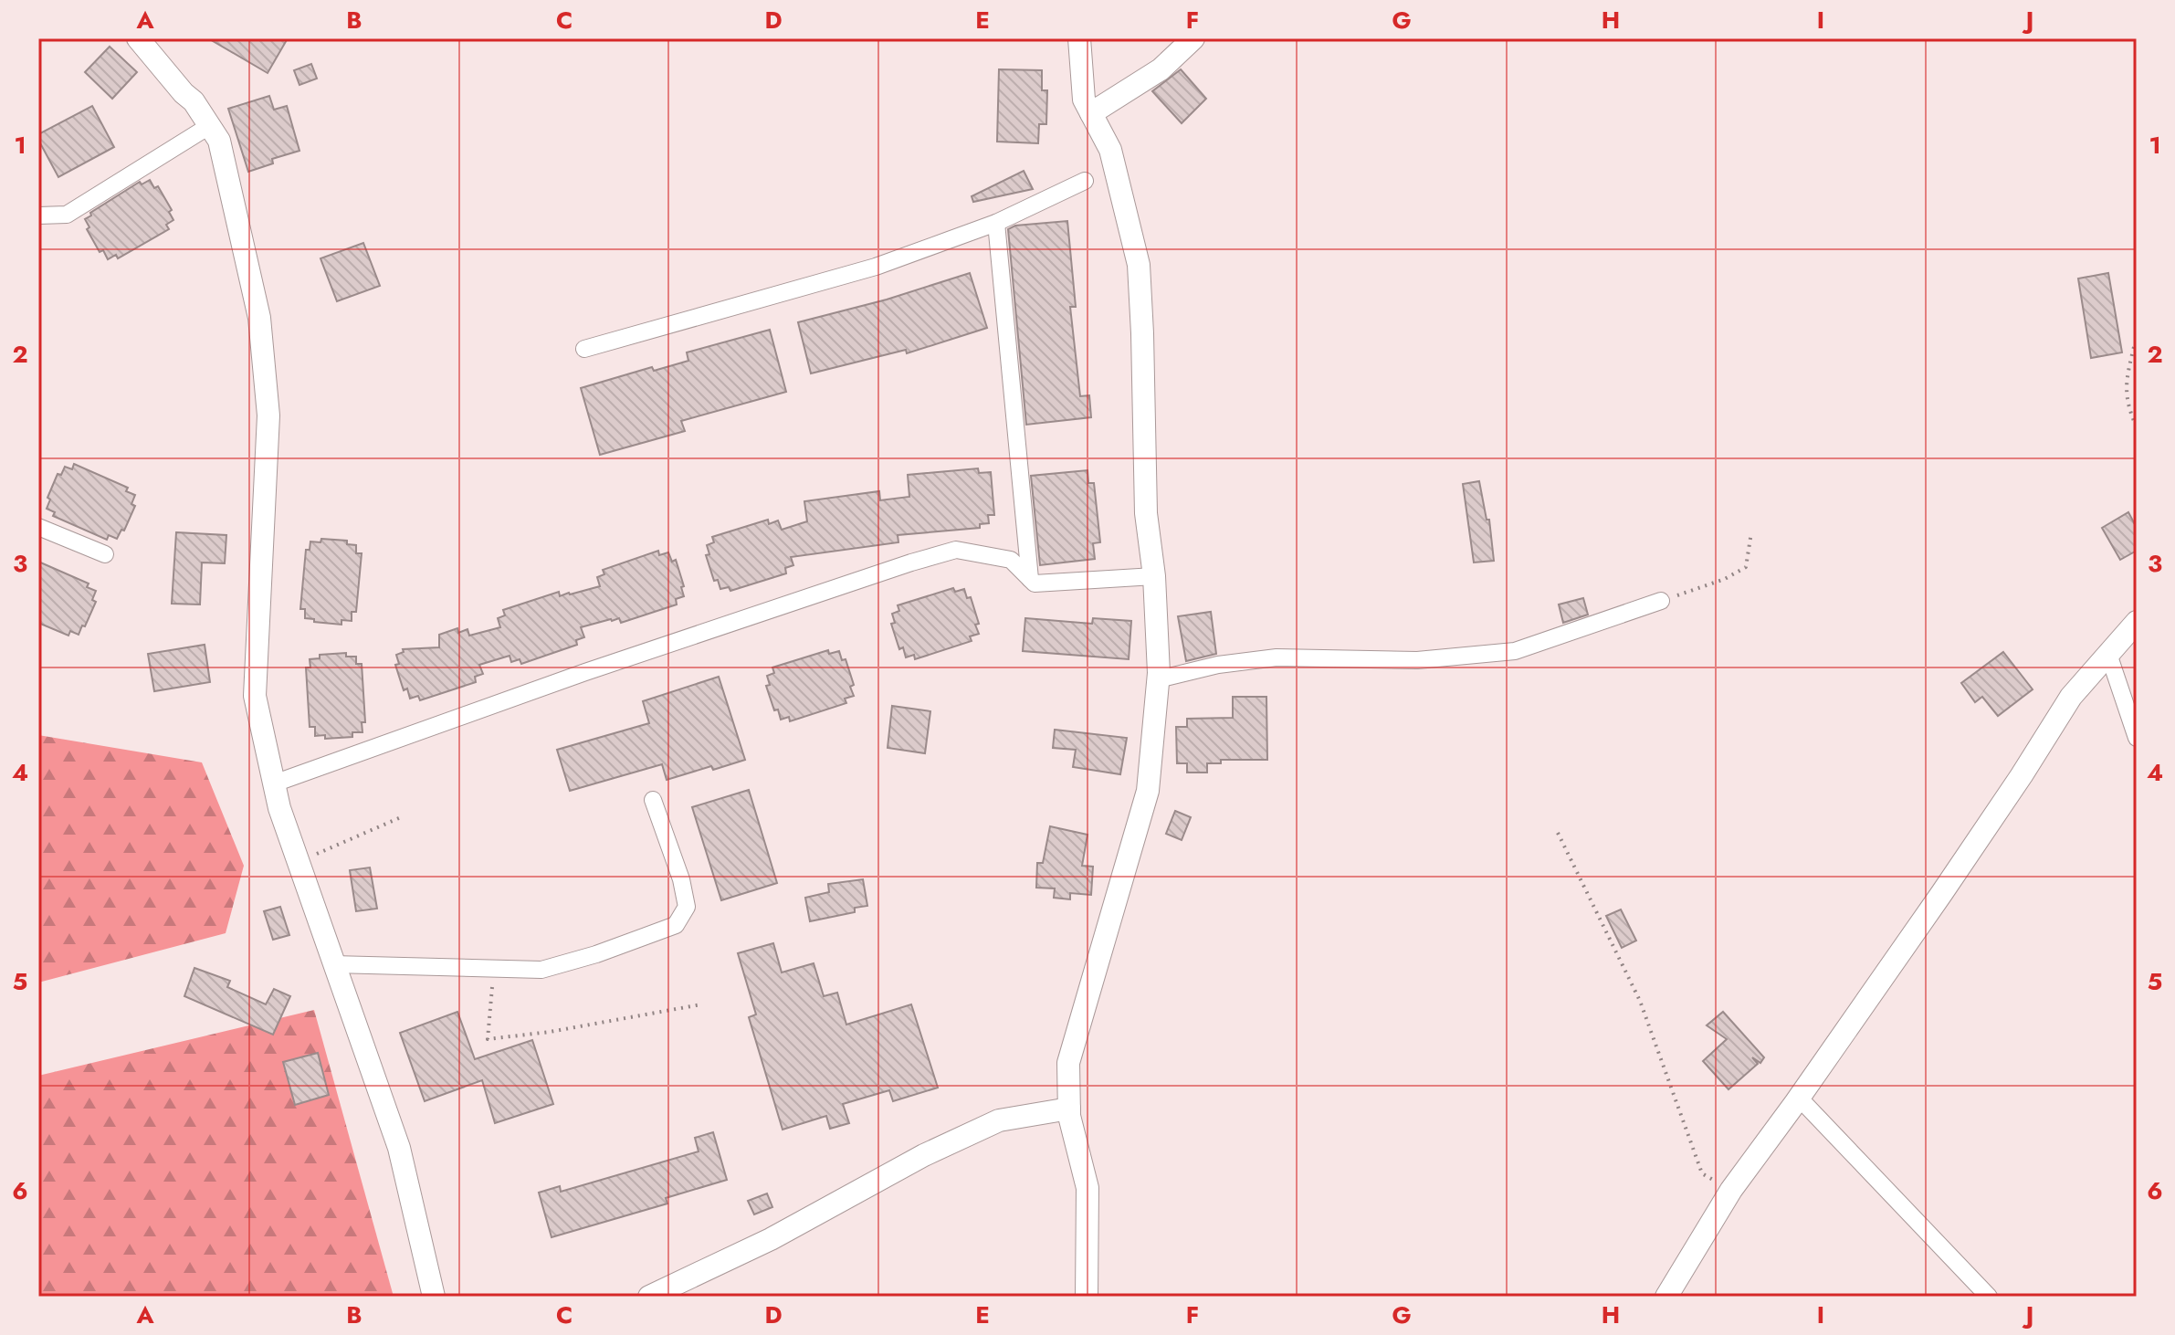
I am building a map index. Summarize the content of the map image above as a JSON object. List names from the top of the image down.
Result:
{
  "grid": {
    "columns": [
      "A",
      "B",
      "C",
      "D",
      "E",
      "F",
      "G",
      "H",
      "I",
      "J"
    ],
    "rows": [
      "1",
      "2",
      "3",
      "4",
      "5",
      "6"
    ]
  }
}
